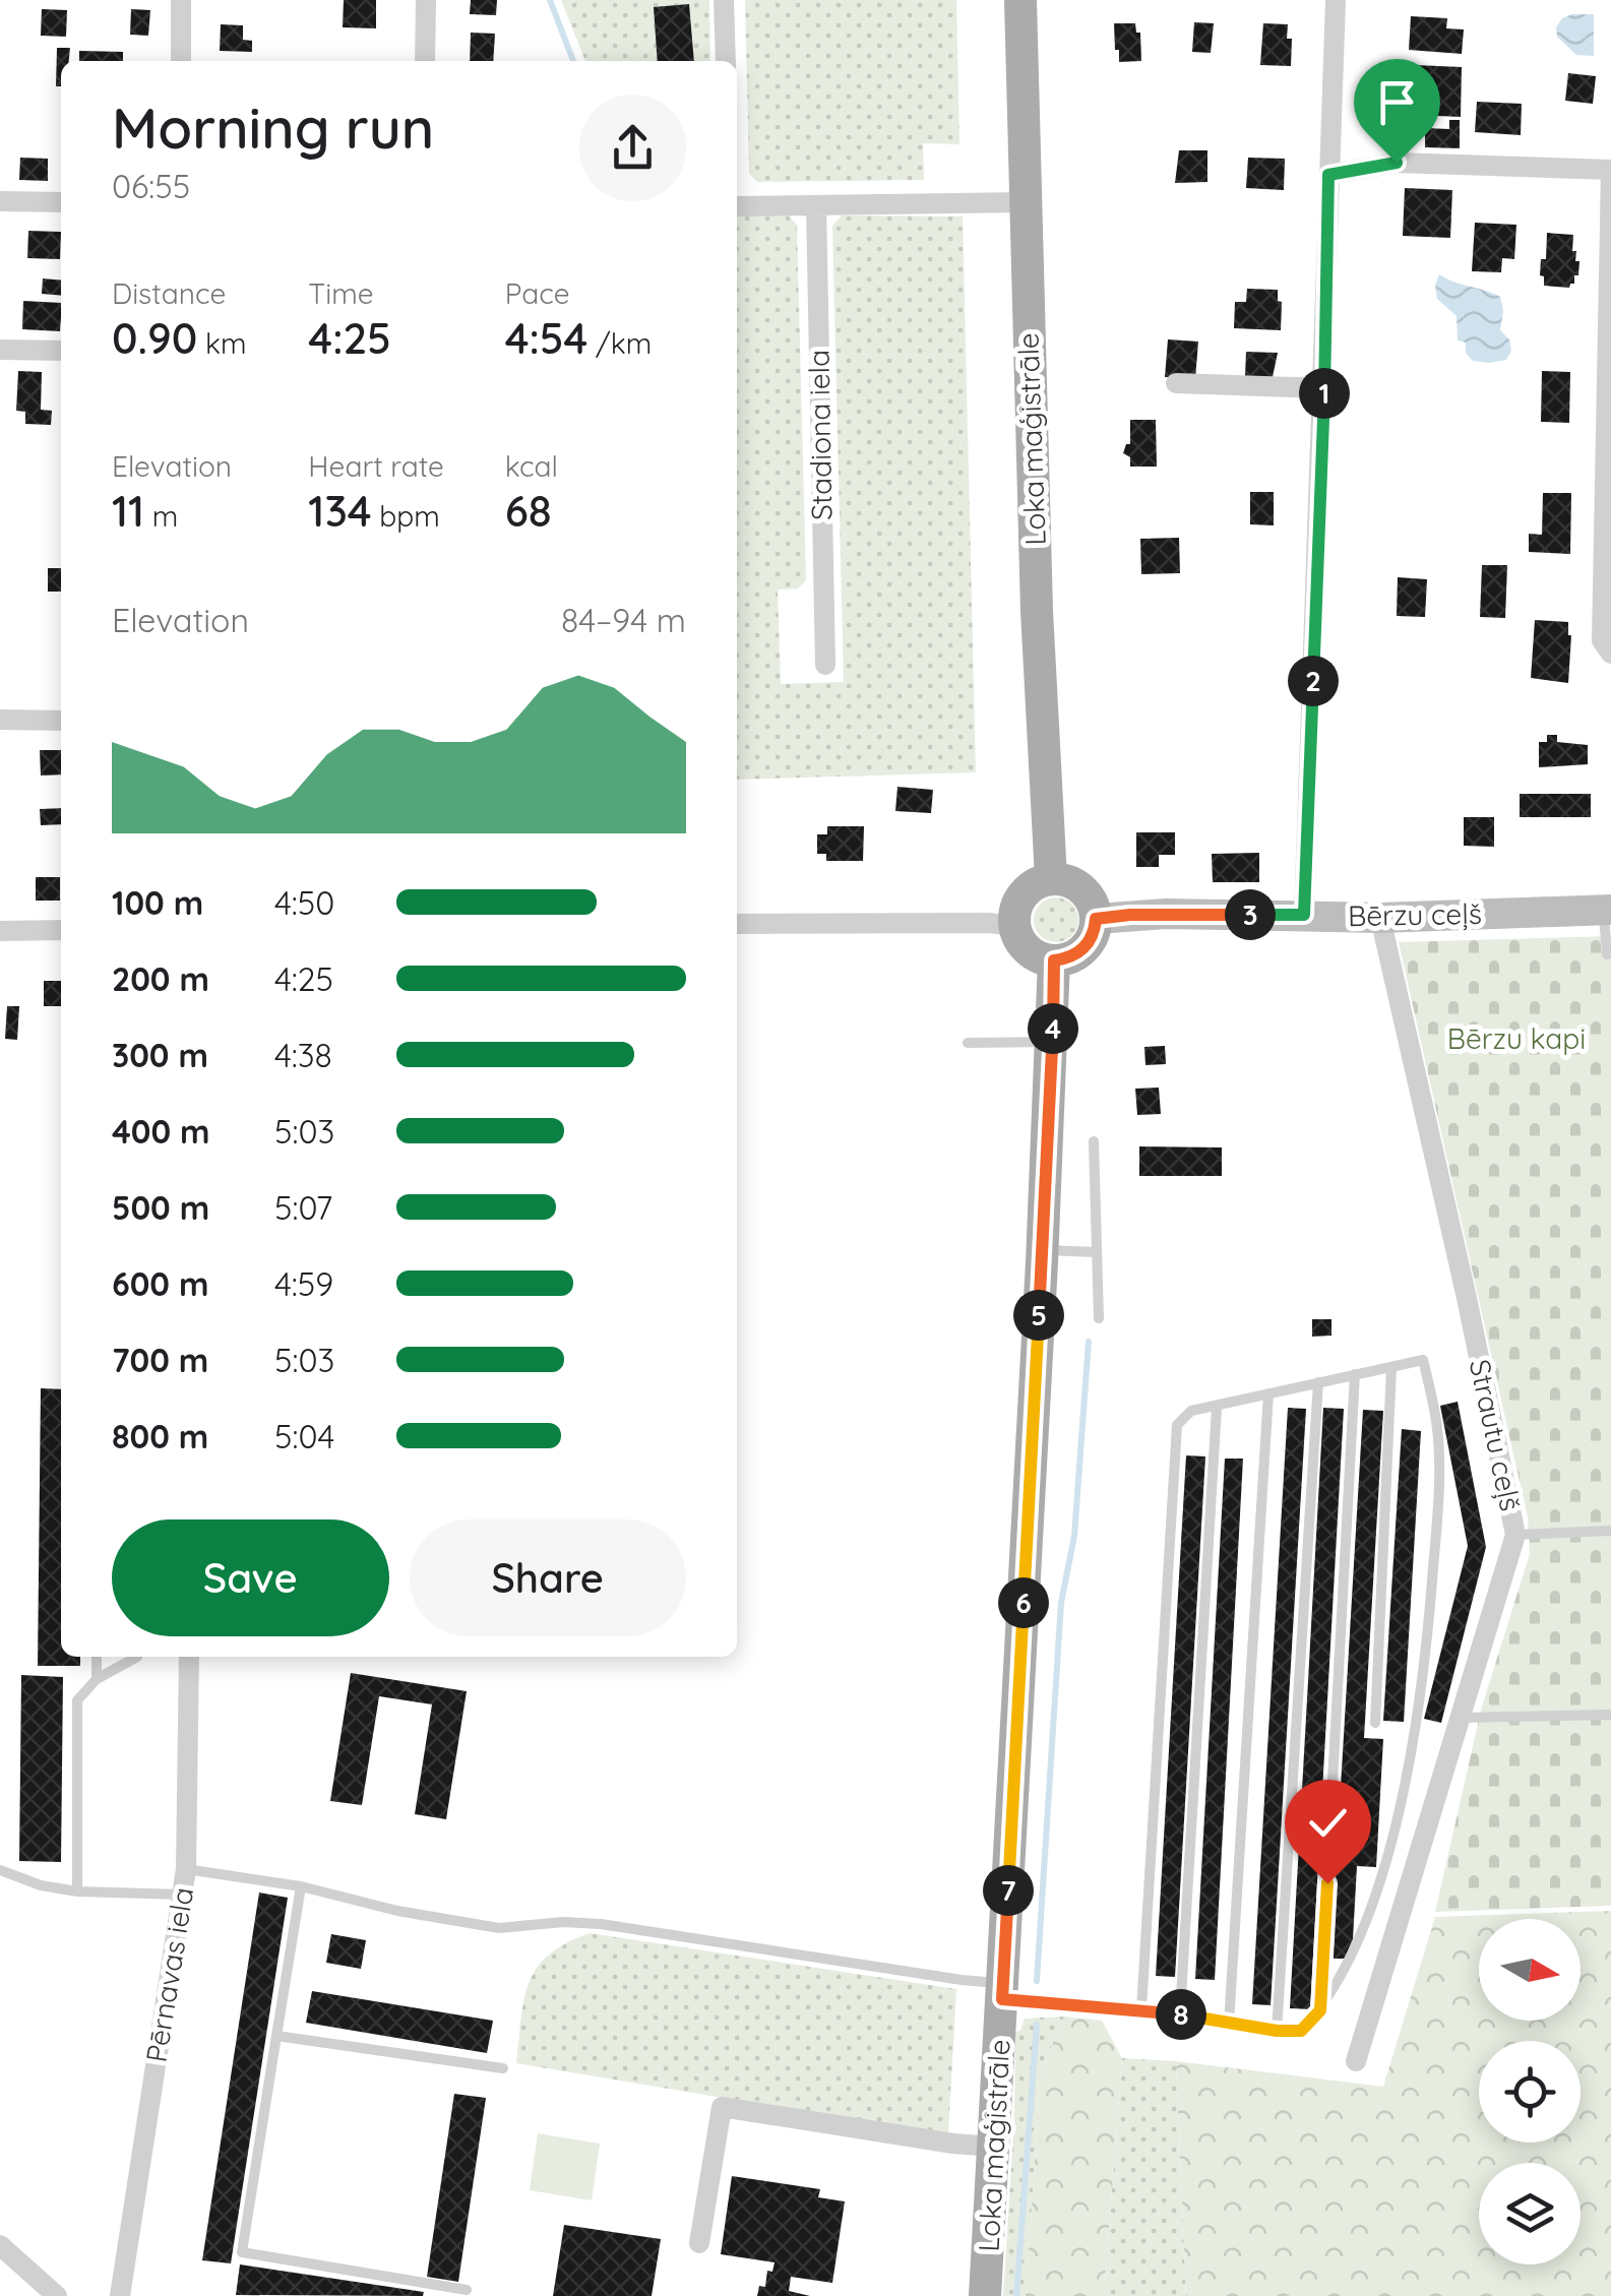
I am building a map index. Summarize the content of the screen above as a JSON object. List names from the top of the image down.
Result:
{
  "streets": {
    "main road": ["Loka maģistrāle"],
    "street": [
      "Stadiona iela",
      "Bērzu ceļš",
      "Strautu ceļš",
      "Pērnavas iela"
    ]
  },
  "crossings": [
    ["Loka maģistrāle", "Bērzu ceļš"],
    ["Bērzu ceļš", "Strautu ceļš"]
  ],
  "parks": ["Bērzu kapi"],
  "north": "right",
  "page": {
    "heading": ["Morning run", "06:55"],
    "stats": [
      ["Distance", "0.90 km"],
      ["Time", "4:25"],
      ["Pace", "4:54 /km"],
      ["Elevation", "11 m"],
      ["Heart rate", "134 bpm"],
      ["kcal", "68"]
    ],
    "pins": [
      "1",
      "2",
      "3",
      "4",
      "5",
      "6",
      "7",
      "8"
    ],
    "chart": ["Elevation", "84–94 m"],
    "list": [
      {
        "name": "100 m",
        "note": "4:50"
      },
      {
        "name": "200 m",
        "note": "4:25"
      },
      {
        "name": "300 m",
        "note": "4:38"
      },
      {
        "name": "400 m",
        "note": "5:03"
      },
      {
        "name": "500 m",
        "note": "5:07"
      },
      {
        "name": "600 m",
        "note": "4:59"
      },
      {
        "name": "700 m",
        "note": "5:03"
      },
      {
        "name": "800 m",
        "note": "5:04"
      }
    ],
    "buttons": ["Save", "Share"]
  }
}
